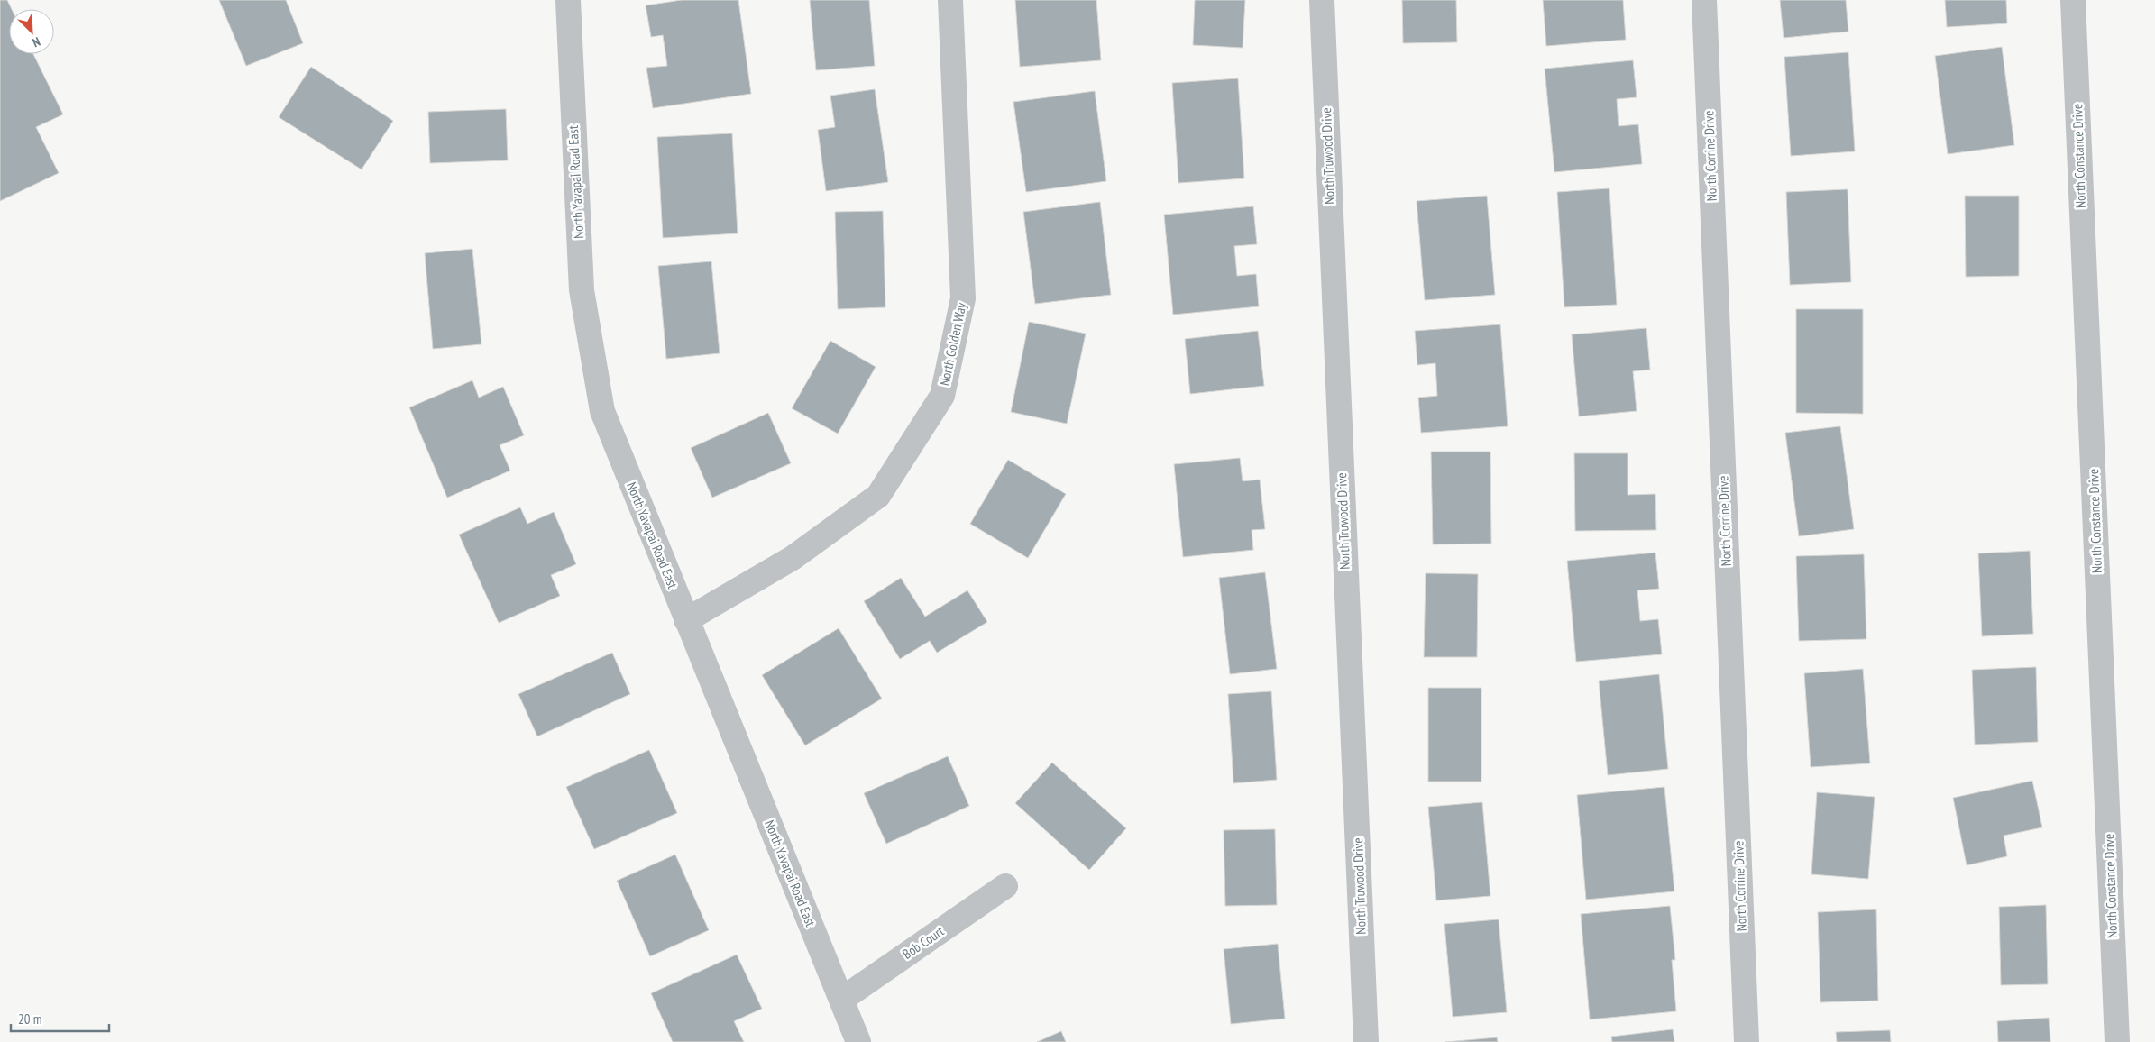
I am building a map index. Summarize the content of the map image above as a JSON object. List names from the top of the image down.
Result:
{
  "streets": {
    "street": [
      "North Truwood Drive",
      "North Corrine Drive",
      "North Constance Drive",
      "North Yavapai Road East",
      "North Golden Way",
      "Bob Court"
    ]
  },
  "crossings": [
    ["North Yavapai Road East", "North Golden Way"],
    ["North Yavapai Road East", "Bob Court"]
  ],
  "scale_bar": "20 m",
  "north": "bottom right"
}
